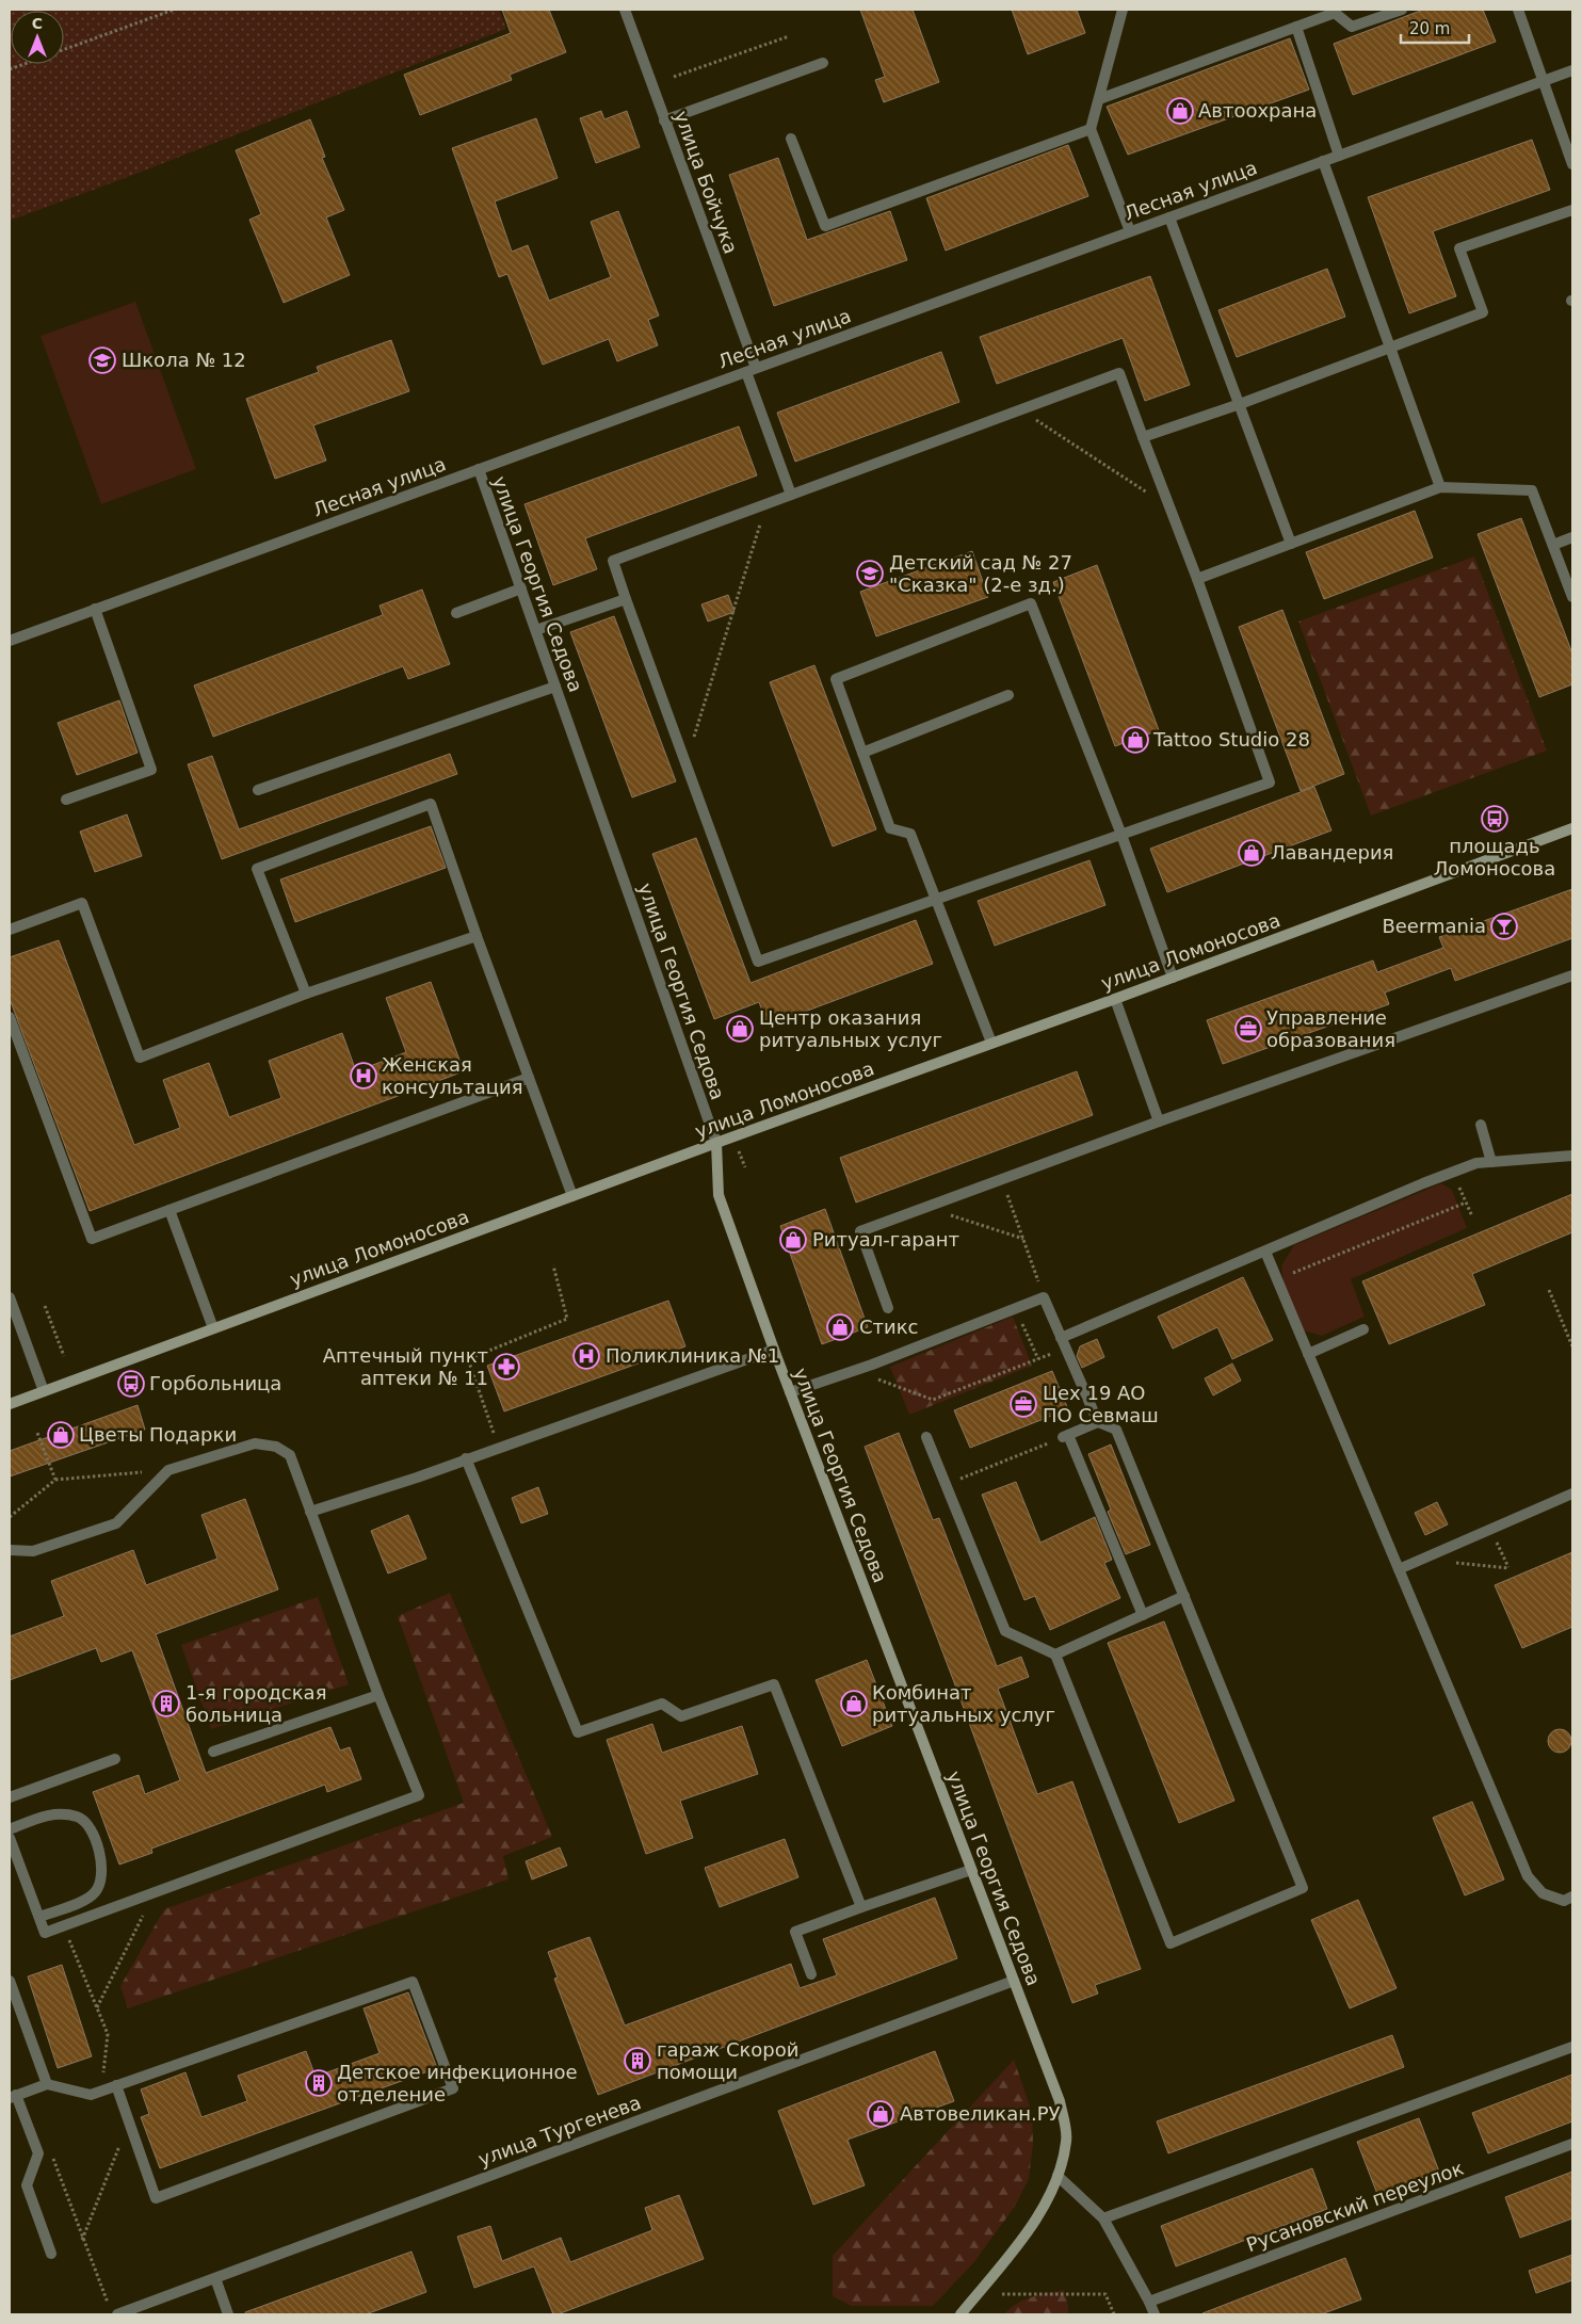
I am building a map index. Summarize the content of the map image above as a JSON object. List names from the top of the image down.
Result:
{
  "streets": {
    "main road": ["улица Георгия Седова", "улица Ломоносова"],
    "street": [
      "улица Бойчука",
      "Лесная улица",
      "улица Тургенева",
      "Русановский переулок"
    ]
  },
  "crossings": [
    ["улица Бойчука", "Лесная улица"],
    ["Лесная улица", "улица Георгия Седова"],
    ["улица Георгия Седова", "улица Ломоносова"],
    ["улица Георгия Седова", "улица Тургенева"]
  ],
  "places": {
    "shop": [
      "Автоохрана",
      "Tattoo Studio 28",
      "Лавандерия",
      "Центр оказания ритуальных услуг",
      "Ритуал-гарант",
      "Стикс",
      "Цветы Подарки",
      "Комбинат ритуальных услуг",
      "Автовеликан.РУ"
    ],
    "school or university": ["Школа № 12", "Детский сад № 27 \"Сказка\" (2-е зд.)"],
    "bus stop": ["площадь Ломоносова", "Горбольница"],
    "bar": ["Beermania"],
    "office": ["Управление образования", "Цех 19 АО ПО Севмаш"],
    "hospital": ["Женская консультация", "Поликлиника №1"],
    "pharmacy": ["Аптечный пункт аптеки № 11"],
    "building": ["1-я городская больница", "гараж Скорой помощи", "Детское инфекционное отделение"]
  },
  "scale_bar": "20 m",
  "north": "top"
}
